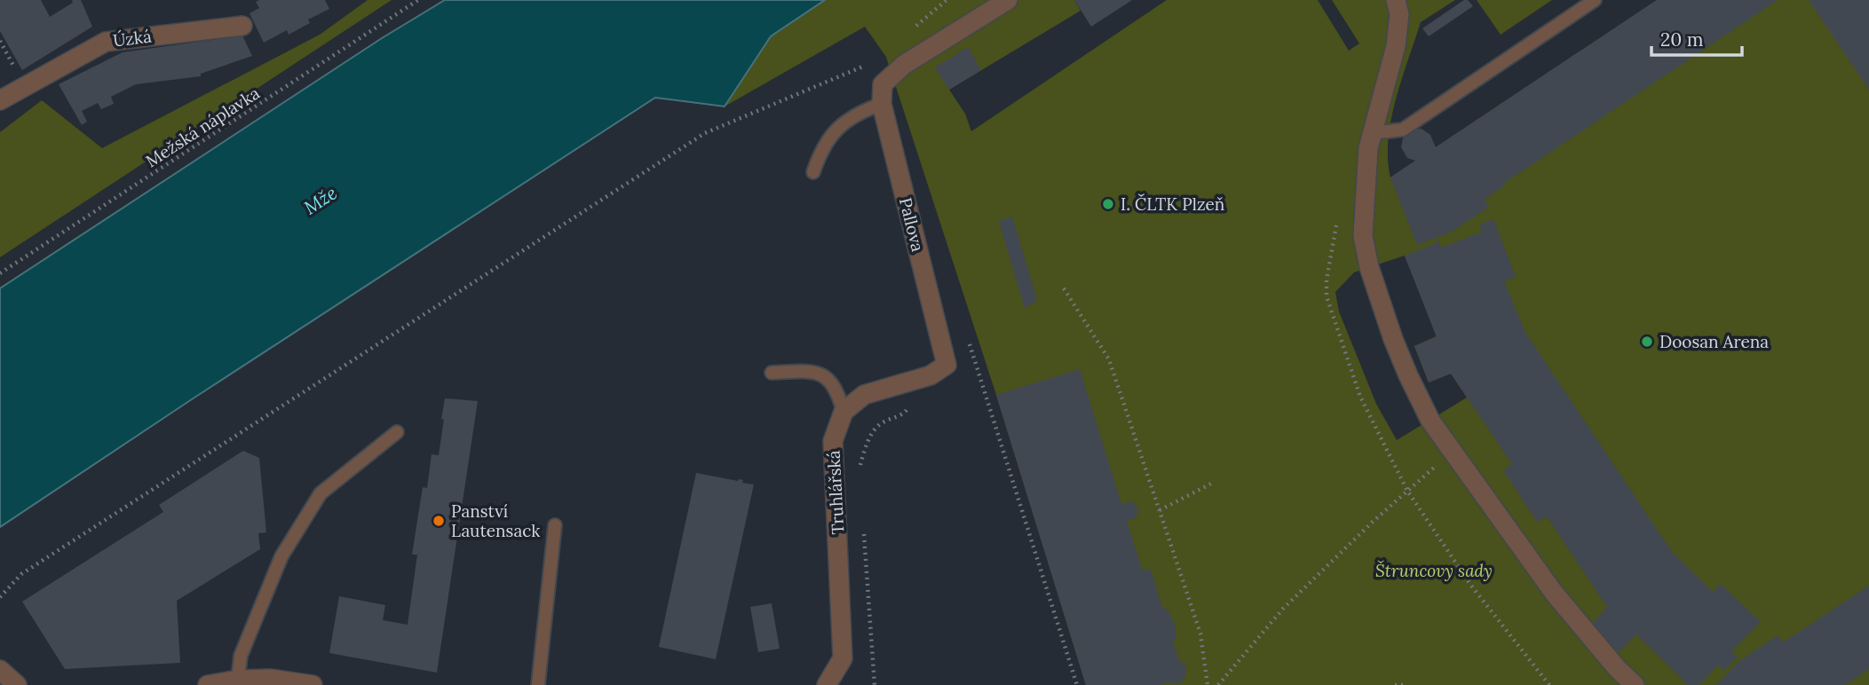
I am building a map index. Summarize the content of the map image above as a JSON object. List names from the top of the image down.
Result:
{
  "streets": {
    "street": ["Úzká", "Pallova", "Truhlářská"],
    "path": ["Mežská náplavka"]
  },
  "water": ["Mže"],
  "parks": ["Štruncovy sady"],
  "places": ["I. ČLTK Plzeň", "Doosan Arena", "Panství Lautensack"],
  "scale_bar": "20 m"
}
